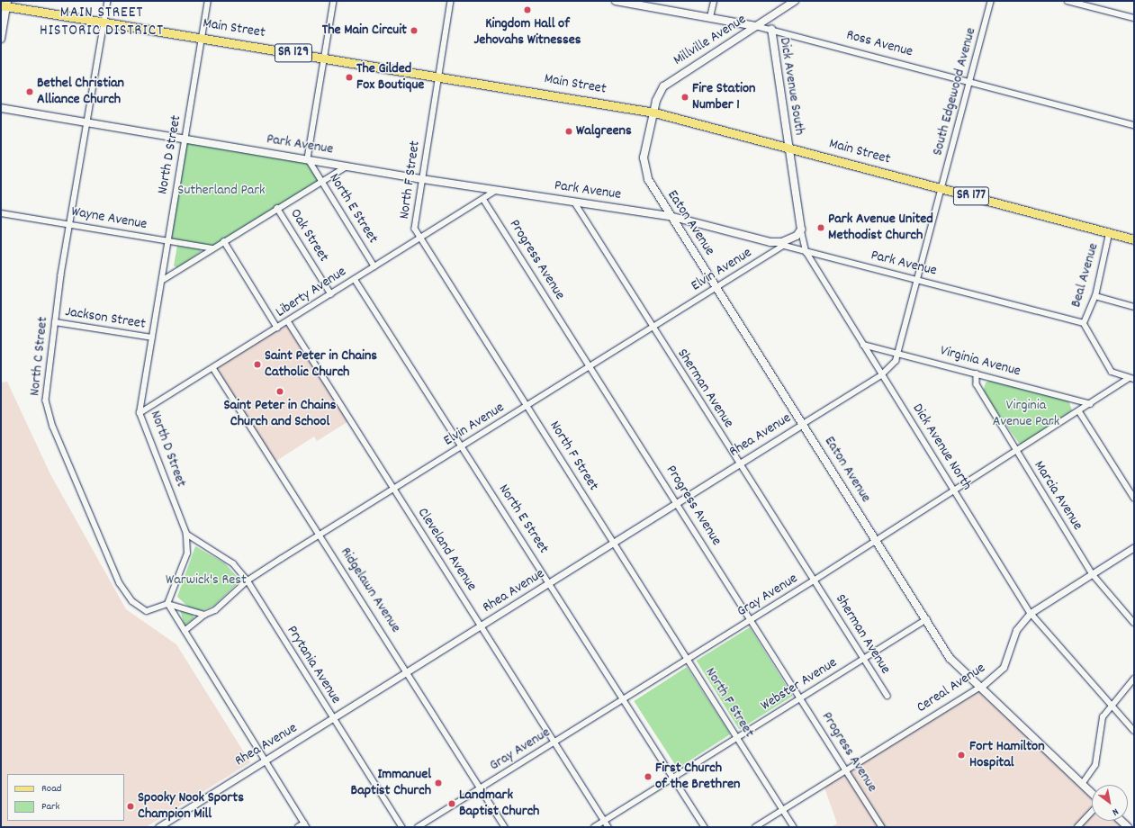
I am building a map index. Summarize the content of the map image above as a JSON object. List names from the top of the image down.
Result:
{
  "streets": {
    "main road": [
      "Main Street",
      "Millville Avenue",
      "Ross Avenue",
      "SR 129",
      "Dick Avenue South",
      "Park Avenue",
      "SR 177",
      "Eaton Avenue",
      "Dick Avenue North"
    ],
    "street": [
      "South Edgewood Avenue",
      "North D Street",
      "North F Street",
      "North E Street",
      "Wayne Avenue",
      "Oak Street",
      "Progress Avenue",
      "Elvin Avenue",
      "Beal Avenue",
      "Liberty Avenue",
      "Jackson Street",
      "North C Street",
      "Virginia Avenue",
      "Sherman Avenue",
      "Rhea Avenue",
      "Marcia Avenue",
      "Cleveland Avenue",
      "Ridgelawn Avenue",
      "Gray Avenue",
      "Prytania Avenue",
      "Webster Avenue",
      "Cereal Avenue"
    ]
  },
  "crossings": [
    ["Main Street", "Millville Avenue"],
    ["Main Street", "Dick Avenue South"],
    ["Main Street", "South Edgewood Avenue"],
    ["Main Street", "North D Street"],
    ["Main Street", "North F Street"],
    ["Main Street", "Eaton Avenue"],
    ["Main Street", "Beal Avenue"],
    ["Main Street", "North C Street"],
    ["Main Street", "Dick Avenue North"],
    ["Millville Avenue", "Ross Avenue"],
    ["Millville Avenue", "Eaton Avenue"],
    ["Ross Avenue", "Dick Avenue South"],
    ["Ross Avenue", "South Edgewood Avenue"],
    ["Dick Avenue South", "Dick Avenue North"],
    ["South Edgewood Avenue", "Park Avenue"],
    ["South Edgewood Avenue", "Rhea Avenue"],
    ["Park Avenue", "North D Street"],
    ["Park Avenue", "North F Street"],
    ["Park Avenue", "North E Street"],
    ["Park Avenue", "Eaton Avenue"],
    ["Park Avenue", "Elvin Avenue"],
    ["Park Avenue", "Beal Avenue"],
    ["Park Avenue", "Liberty Avenue"],
    ["Park Avenue", "North C Street"],
    ["Park Avenue", "Sherman Avenue"],
    ["Park Avenue", "Rhea Avenue"],
    ["Park Avenue", "Dick Avenue North"],
    ["North D Street", "Wayne Avenue"],
    ["North D Street", "Liberty Avenue"],
    ["North D Street", "Jackson Street"],
    ["North D Street", "North C Street"],
    ["North D Street", "Prytania Avenue"],
    ["North F Street", "Elvin Avenue"],
    ["North F Street", "Liberty Avenue"],
    ["North F Street", "Rhea Avenue"],
    ["North F Street", "Gray Avenue"],
    ["North F Street", "Webster Avenue"],
    ["North F Street", "Cereal Avenue"],
    ["North E Street", "Elvin Avenue"],
    ["North E Street", "Liberty Avenue"],
    ["North E Street", "Rhea Avenue"],
    ["North E Street", "Gray Avenue"],
    ["North E Street", "Webster Avenue"],
    ["Wayne Avenue", "North C Street"],
    ["Eaton Avenue", "Elvin Avenue"],
    ["Eaton Avenue", "Rhea Avenue"],
    ["Eaton Avenue", "Gray Avenue"],
    ["Eaton Avenue", "Webster Avenue"],
    ["Eaton Avenue", "Cereal Avenue"],
    ["Oak Street", "Liberty Avenue"],
    ["Progress Avenue", "Elvin Avenue"],
    ["Progress Avenue", "Liberty Avenue"],
    ["Progress Avenue", "Rhea Avenue"],
    ["Progress Avenue", "Gray Avenue"],
    ["Progress Avenue", "Webster Avenue"],
    ["Progress Avenue", "Cereal Avenue"],
    ["Elvin Avenue", "Sherman Avenue"],
    ["Elvin Avenue", "Cleveland Avenue"],
    ["Elvin Avenue", "Ridgelawn Avenue"],
    ["Elvin Avenue", "Prytania Avenue"],
    ["Liberty Avenue", "Cleveland Avenue"],
    ["Liberty Avenue", "Ridgelawn Avenue"],
    ["Jackson Street", "North C Street"],
    ["Virginia Avenue", "Rhea Avenue"],
    ["Virginia Avenue", "Dick Avenue North"],
    ["Virginia Avenue", "Marcia Avenue"],
    ["Virginia Avenue", "Gray Avenue"],
    ["Sherman Avenue", "Rhea Avenue"],
    ["Sherman Avenue", "Gray Avenue"],
    ["Sherman Avenue", "Webster Avenue"],
    ["Rhea Avenue", "Dick Avenue North"],
    ["Rhea Avenue", "Cleveland Avenue"],
    ["Rhea Avenue", "Ridgelawn Avenue"],
    ["Rhea Avenue", "Prytania Avenue"],
    ["Dick Avenue North", "Gray Avenue"],
    ["Dick Avenue North", "Cereal Avenue"],
    ["Marcia Avenue", "Gray Avenue"],
    ["Marcia Avenue", "Cereal Avenue"],
    ["Cleveland Avenue", "Gray Avenue"],
    ["Cleveland Avenue", "Webster Avenue"],
    ["Ridgelawn Avenue", "Gray Avenue"]
  ],
  "districts": ["MAIN STREET HISTORIC DISTRICT"],
  "parks": ["Sutherland Park", "Virginia Avenue Park", "Warwick's Rest"],
  "places": [
    "Kingdom Hall of Jehovahs Witnesses",
    "The Main Circuit",
    "The Gilded Fox Boutique",
    "Bethel Christian Alliance Church",
    "Fire Station Number 1",
    "Walgreens",
    "Park Avenue United Methodist Church",
    "Saint Peter in Chains Catholic Church",
    "Saint Peter in Chains Church and School",
    "Fort Hamilton Hospital",
    "First Church of the Brethren",
    "Immanuel Baptist Church",
    "Landmark Baptist Church",
    "Spooky Nook Sports Champion Mill"
  ],
  "legend": ["Road", "Park"],
  "north": "bottom right"
}
